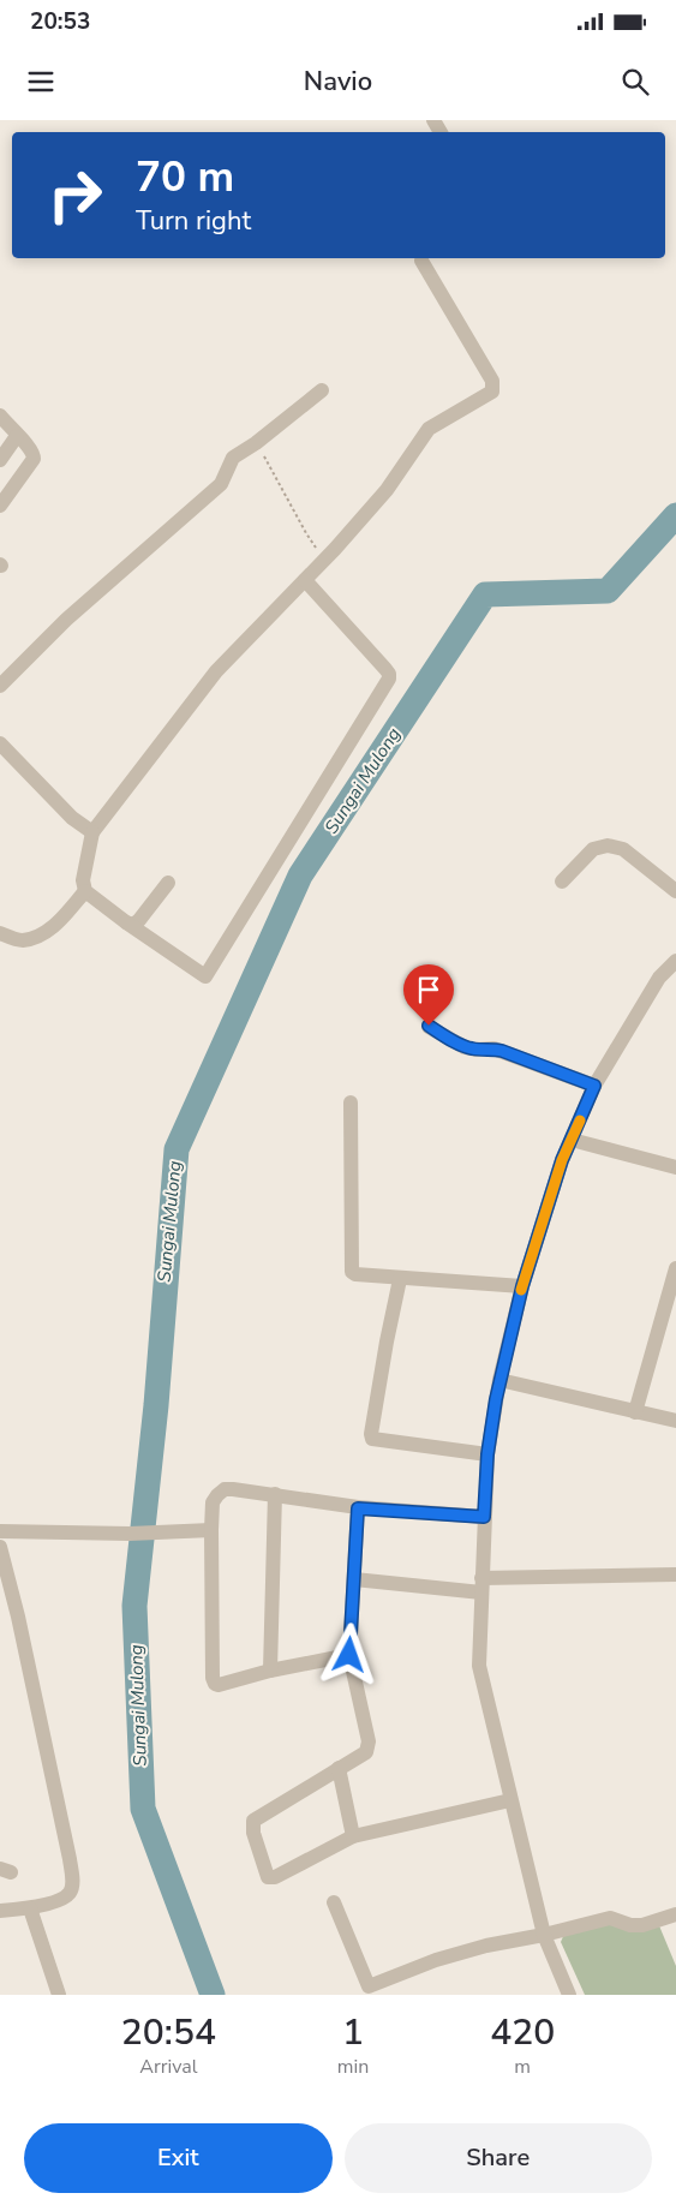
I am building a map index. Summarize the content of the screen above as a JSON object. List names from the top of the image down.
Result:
{
  "water": ["Sungai Mulong"],
  "page": {
    "status": "20:53",
    "header": "Navio",
    "turn": ["70 m", "Turn right"],
    "eta": [
      "20:54",
      "Arrival",
      "1",
      "min",
      "420",
      "m"
    ],
    "buttons": ["Exit", "Share"]
  }
}
